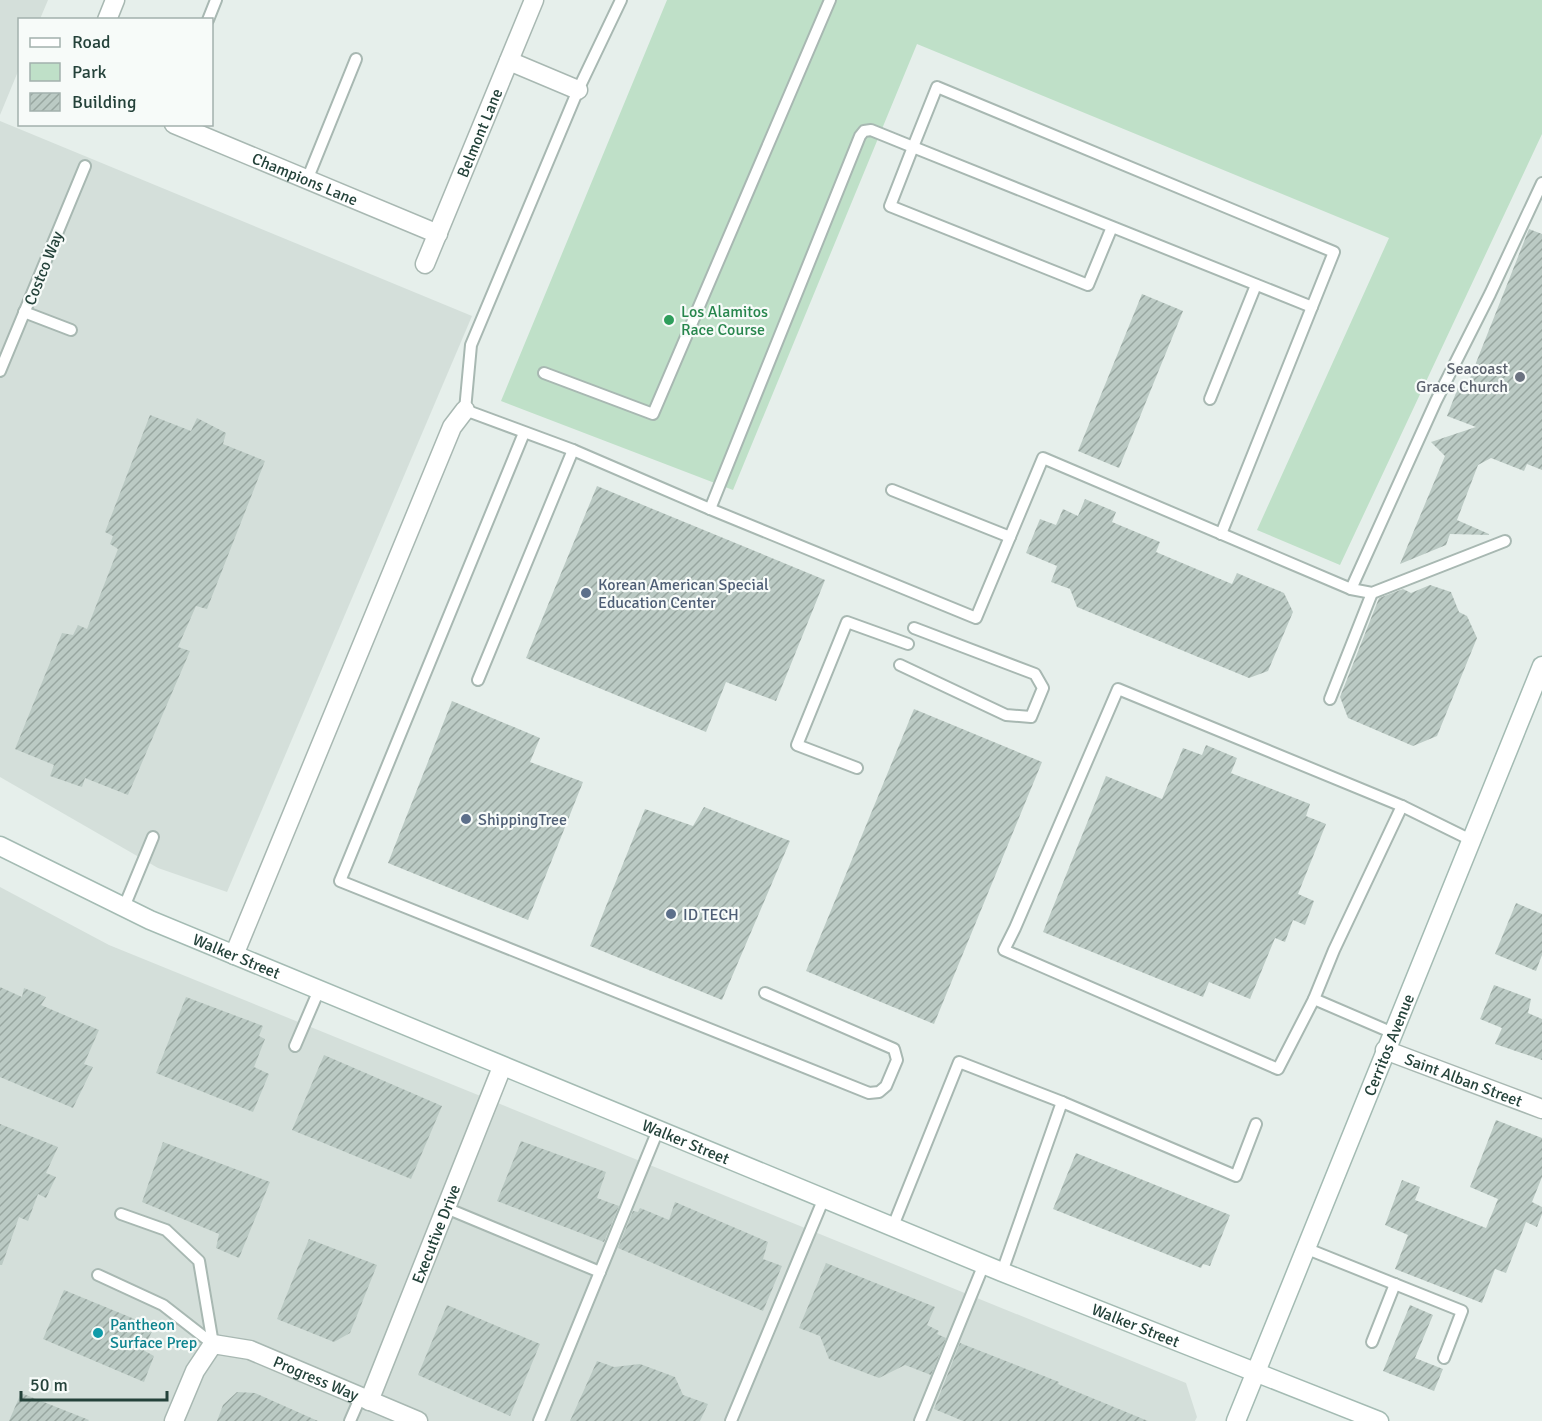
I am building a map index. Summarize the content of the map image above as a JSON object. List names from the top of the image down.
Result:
{
  "streets": {
    "main road": [
      "Belmont Lane",
      "Champions Lane",
      "Walker Street",
      "Cerritos Avenue",
      "Saint Alban Street",
      "Executive Drive",
      "Progress Way"
    ],
    "lane": ["Costco Way"]
  },
  "crossings": [
    ["Belmont Lane", "Champions Lane"],
    ["Walker Street", "Cerritos Avenue"],
    ["Walker Street", "Executive Drive"],
    ["Cerritos Avenue", "Saint Alban Street"],
    ["Executive Drive", "Progress Way"]
  ],
  "places": [
    "Los Alamitos Race Course",
    "Seacoast Grace Church",
    "Korean American Special Education Center",
    "ShippingTree",
    "ID TECH",
    "Pantheon Surface Prep"
  ],
  "legend": ["Road", "Park", "Building"],
  "scale_bar": "50 m"
}
